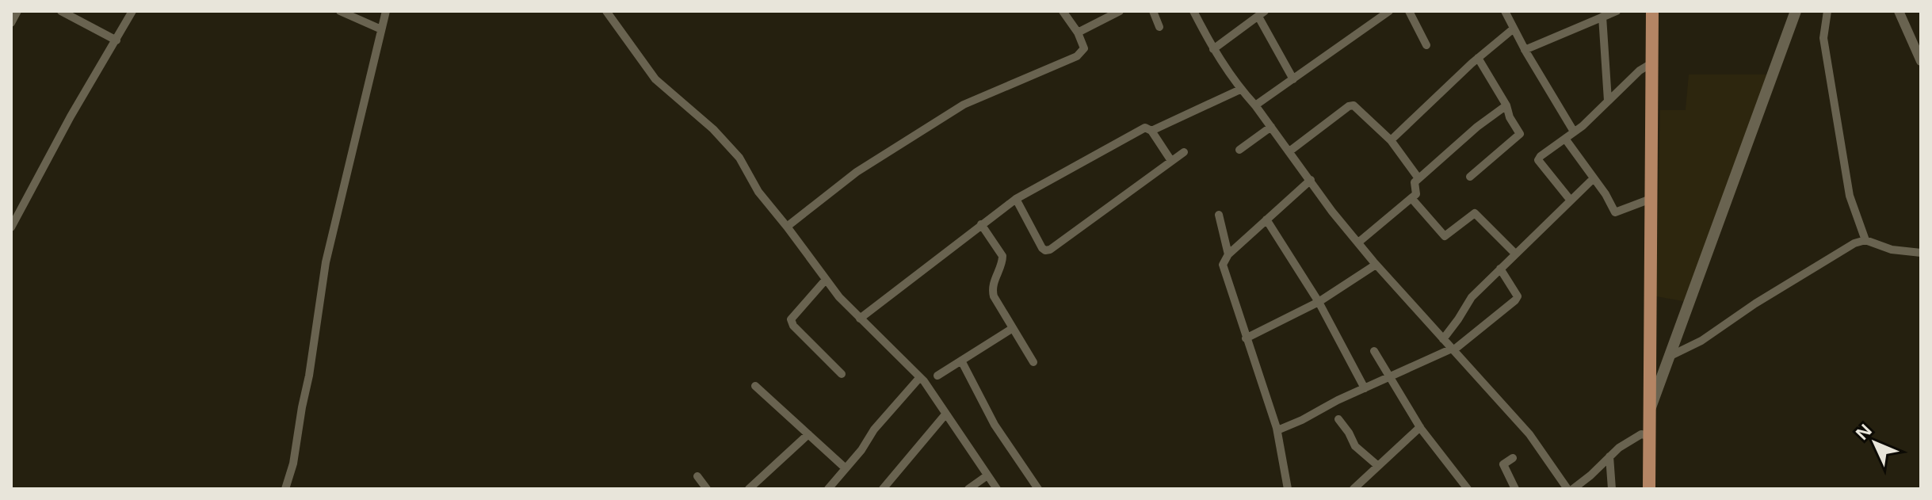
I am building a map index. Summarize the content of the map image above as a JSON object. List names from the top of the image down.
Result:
{
  "north": "top left"
}
